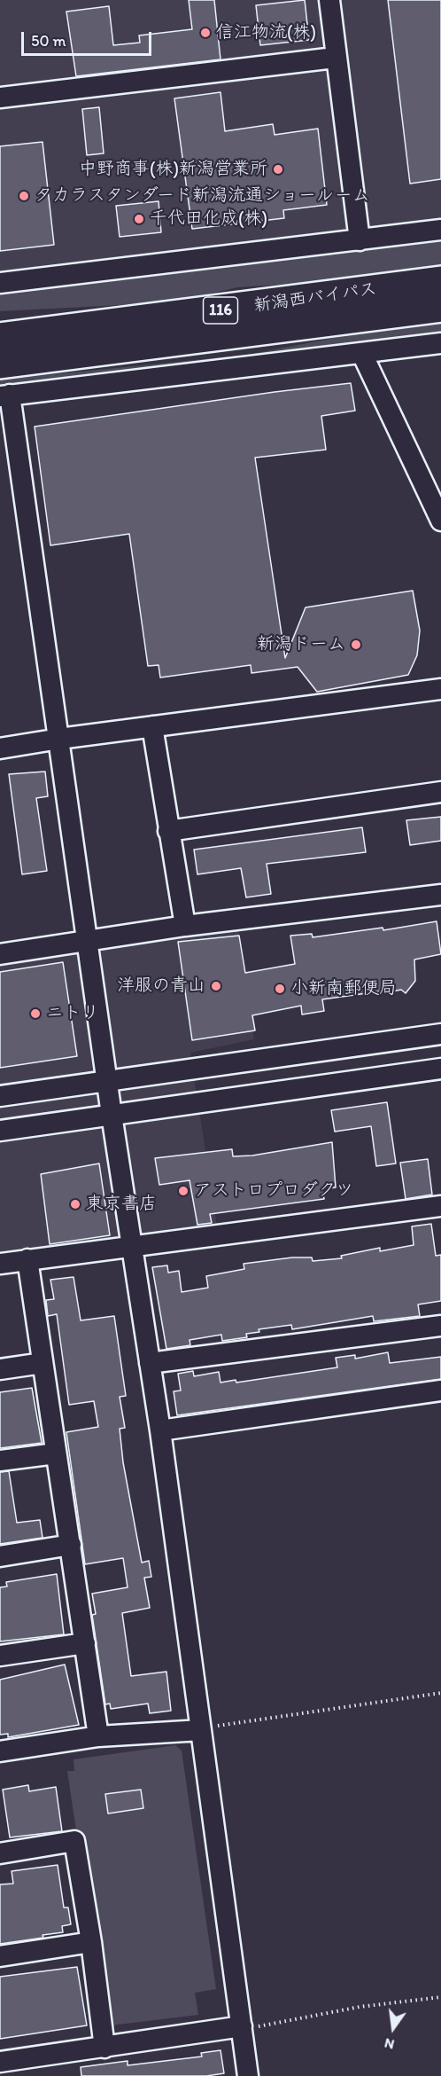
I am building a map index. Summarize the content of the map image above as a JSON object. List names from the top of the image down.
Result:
{
  "streets": {
    "highway": ["新潟西バイパス", "116"]
  },
  "places": [
    "信江物流(株)",
    "中野商事(株)新潟営業所",
    "タカラスタンダード新潟流通ショールーム",
    "千代田化成(株)",
    "新潟ドーム",
    "洋服の青山",
    "小新南郵便局",
    "ニトリ",
    "アストロプロダクツ",
    "東京書店"
  ],
  "scale_bar": "50 m",
  "north": "bottom"
}
